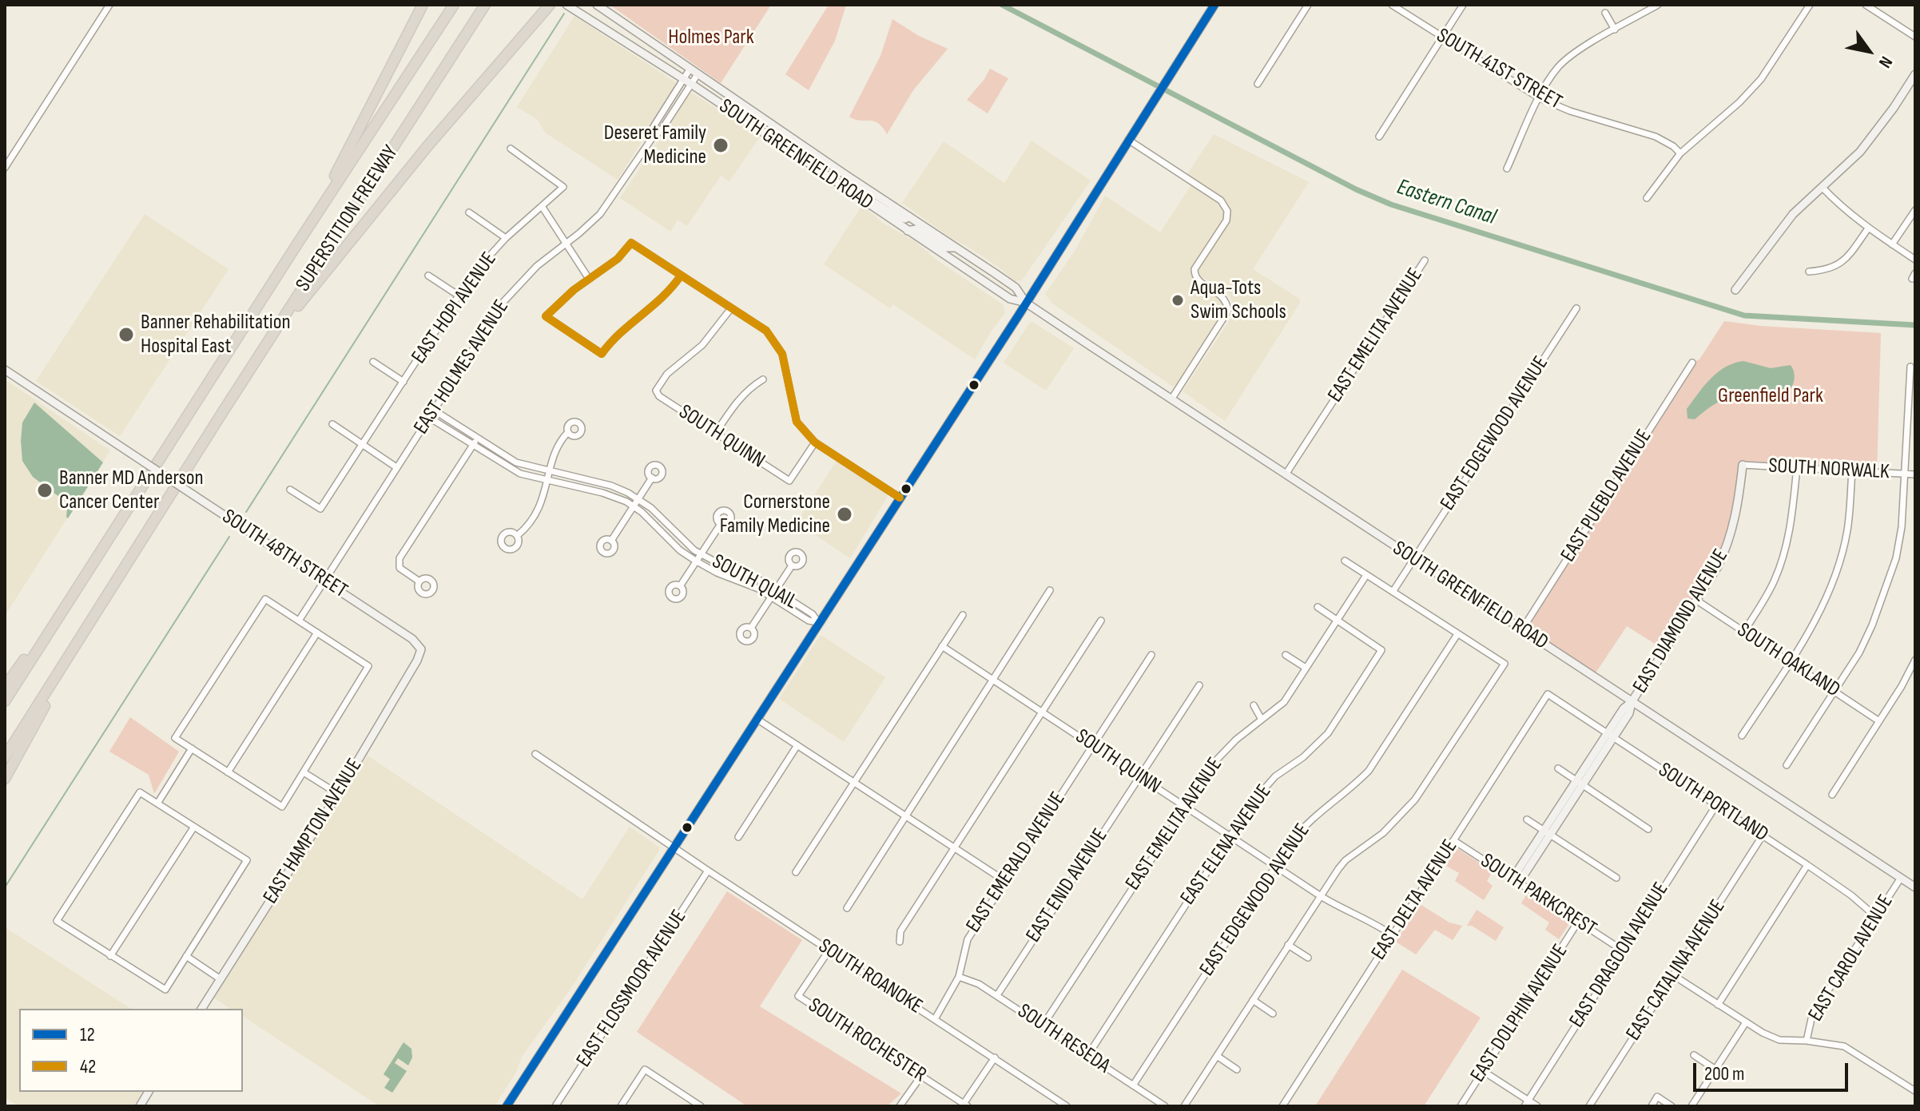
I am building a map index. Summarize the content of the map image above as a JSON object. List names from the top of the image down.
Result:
{
  "streets": {
    "highway": ["SUPERSTITION FREEWAY"],
    "main road": [
      "SOUTH GREENFIELD ROAD",
      "SOUTH 48TH STREET",
      "EAST DIAMOND AVENUE",
      "EAST HAMPTON AVENUE"
    ],
    "street": [
      "SOUTH 41ST STREET",
      "EAST HOPI AVENUE",
      "EAST EMELITA AVENUE",
      "EAST HOLMES AVENUE",
      "EAST EDGEWOOD AVENUE",
      "SOUTH QUINN",
      "SOUTH NORWALK",
      "EAST PUEBLO AVENUE",
      "SOUTH QUAIL",
      "SOUTH OAKLAND",
      "SOUTH PORTLAND",
      "EAST ELENA AVENUE",
      "EAST EMERALD AVENUE",
      "EAST ENID AVENUE",
      "SOUTH PARKCREST",
      "EAST DELTA AVENUE",
      "EAST DRAGOON AVENUE",
      "EAST CAROL AVENUE",
      "EAST CATALINA AVENUE",
      "SOUTH ROANOKE",
      "EAST FLOSSMOOR AVENUE",
      "EAST DOLPHIN AVENUE",
      "SOUTH RESEDA",
      "SOUTH ROCHESTER"
    ]
  },
  "crossings": [
    ["SOUTH GREENFIELD ROAD", "EAST EMELITA AVENUE"],
    ["SOUTH GREENFIELD ROAD", "EAST HOLMES AVENUE"],
    ["SOUTH GREENFIELD ROAD", "EAST EDGEWOOD AVENUE"],
    ["SOUTH GREENFIELD ROAD", "EAST PUEBLO AVENUE"],
    ["SOUTH GREENFIELD ROAD", "EAST DIAMOND AVENUE"],
    ["SOUTH GREENFIELD ROAD", "EAST CAROL AVENUE"],
    ["EAST EMELITA AVENUE", "SOUTH QUINN"],
    ["EAST EMELITA AVENUE", "EAST ELENA AVENUE"],
    ["EAST EMELITA AVENUE", "SOUTH RESEDA"],
    ["EAST HOLMES AVENUE", "SOUTH 48TH STREET"],
    ["EAST HOLMES AVENUE", "SOUTH QUAIL"],
    ["EAST EDGEWOOD AVENUE", "SOUTH QUINN"],
    ["EAST EDGEWOOD AVENUE", "SOUTH RESEDA"],
    ["SOUTH QUINN", "EAST ELENA AVENUE"],
    ["SOUTH QUINN", "EAST EMERALD AVENUE"],
    ["SOUTH QUINN", "EAST ENID AVENUE"],
    ["SOUTH QUINN", "EAST DELTA AVENUE"],
    ["SOUTH NORWALK", "EAST DIAMOND AVENUE"],
    ["SOUTH 48TH STREET", "EAST HAMPTON AVENUE"],
    ["EAST DIAMOND AVENUE", "SOUTH OAKLAND"],
    ["EAST DIAMOND AVENUE", "SOUTH PORTLAND"],
    ["EAST DIAMOND AVENUE", "SOUTH PARKCREST"],
    ["SOUTH PORTLAND", "EAST DELTA AVENUE"],
    ["SOUTH PORTLAND", "EAST DRAGOON AVENUE"],
    ["SOUTH PORTLAND", "EAST CAROL AVENUE"],
    ["SOUTH PORTLAND", "EAST CATALINA AVENUE"],
    ["EAST ELENA AVENUE", "SOUTH RESEDA"],
    ["EAST EMERALD AVENUE", "SOUTH ROANOKE"],
    ["EAST EMERALD AVENUE", "SOUTH RESEDA"],
    ["EAST ENID AVENUE", "SOUTH RESEDA"],
    ["SOUTH PARKCREST", "EAST DELTA AVENUE"],
    ["SOUTH PARKCREST", "EAST DRAGOON AVENUE"],
    ["SOUTH PARKCREST", "EAST DOLPHIN AVENUE"],
    ["SOUTH ROANOKE", "EAST FLOSSMOOR AVENUE"],
    ["SOUTH ROANOKE", "SOUTH ROCHESTER"]
  ],
  "water": ["Eastern Canal"],
  "parks": ["Holmes Park", "Greenfield Park"],
  "places": [
    "Deseret Family Medicine",
    "Aqua-Tots Swim Schools",
    "Banner Rehabilitation Hospital East",
    "Banner MD Anderson Cancer Center",
    "Cornerstone Family Medicine"
  ],
  "lines": ["transit line 12", "transit line 42"],
  "legend": ["12", "42"],
  "scale_bar": "200 m",
  "north": "bottom right"
}
